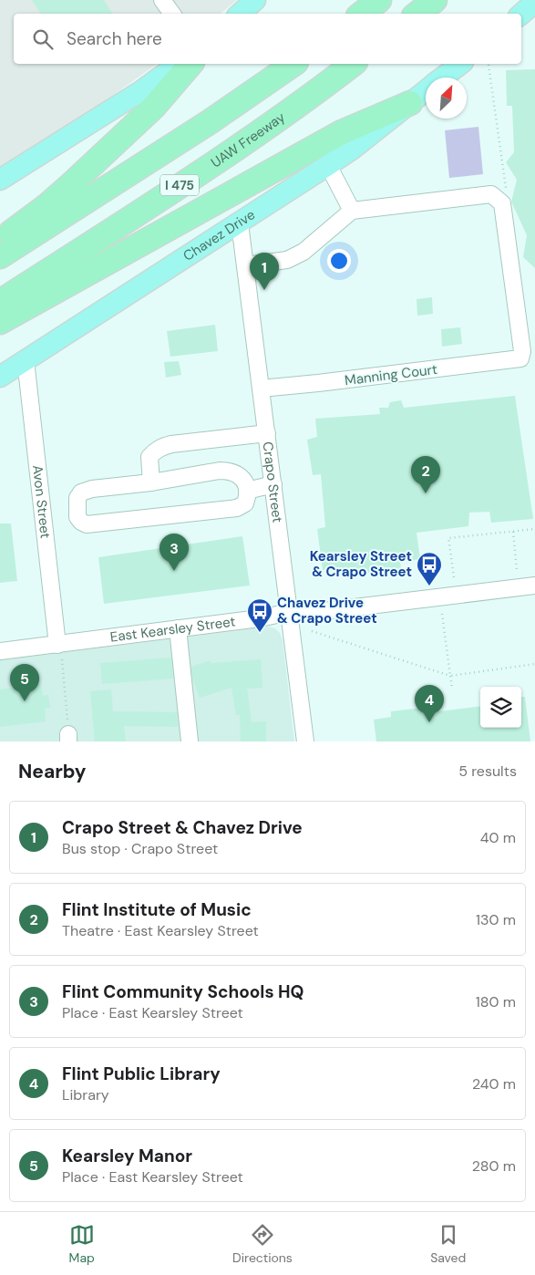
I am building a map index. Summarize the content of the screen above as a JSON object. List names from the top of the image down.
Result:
{
  "streets": {
    "highway": ["UAW Freeway", "I 475"],
    "main road": ["Chavez Drive"],
    "street": [
      "Manning Court",
      "Crapo Street",
      "Avon Street",
      "East Kearsley Street"
    ]
  },
  "crossings": [
    ["Chavez Drive", "Crapo Street"],
    ["Chavez Drive", "Avon Street"],
    ["Manning Court", "Crapo Street"],
    ["Crapo Street", "East Kearsley Street"],
    ["Avon Street", "East Kearsley Street"]
  ],
  "places": {
    "bus stop": ["Kearsley Street & Crapo Street", "Chavez Drive & Crapo Street"]
  },
  "north": "top right",
  "page": {
    "search": "Search here",
    "pins": [
      "1",
      "2",
      "3",
      "5",
      "4"
    ],
    "heading": ["Nearby", "5 results"],
    "list": [
      {
        "mark": "1",
        "name": "Crapo Street & Chavez Drive",
        "note": "Bus stop · Crapo Street",
        "value": "40 m"
      },
      {
        "mark": "2",
        "name": "Flint Institute of Music",
        "note": "Theatre · East Kearsley Street",
        "value": "130 m"
      },
      {
        "mark": "3",
        "name": "Flint Community Schools HQ",
        "note": "Place · East Kearsley Street",
        "value": "180 m"
      },
      {
        "mark": "4",
        "name": "Flint Public Library",
        "note": "Library",
        "value": "240 m"
      },
      {
        "mark": "5",
        "name": "Kearsley Manor",
        "note": "Place · East Kearsley Street",
        "value": "280 m"
      }
    ],
    "nav": ["Map", "Directions", "Saved"]
  }
}
